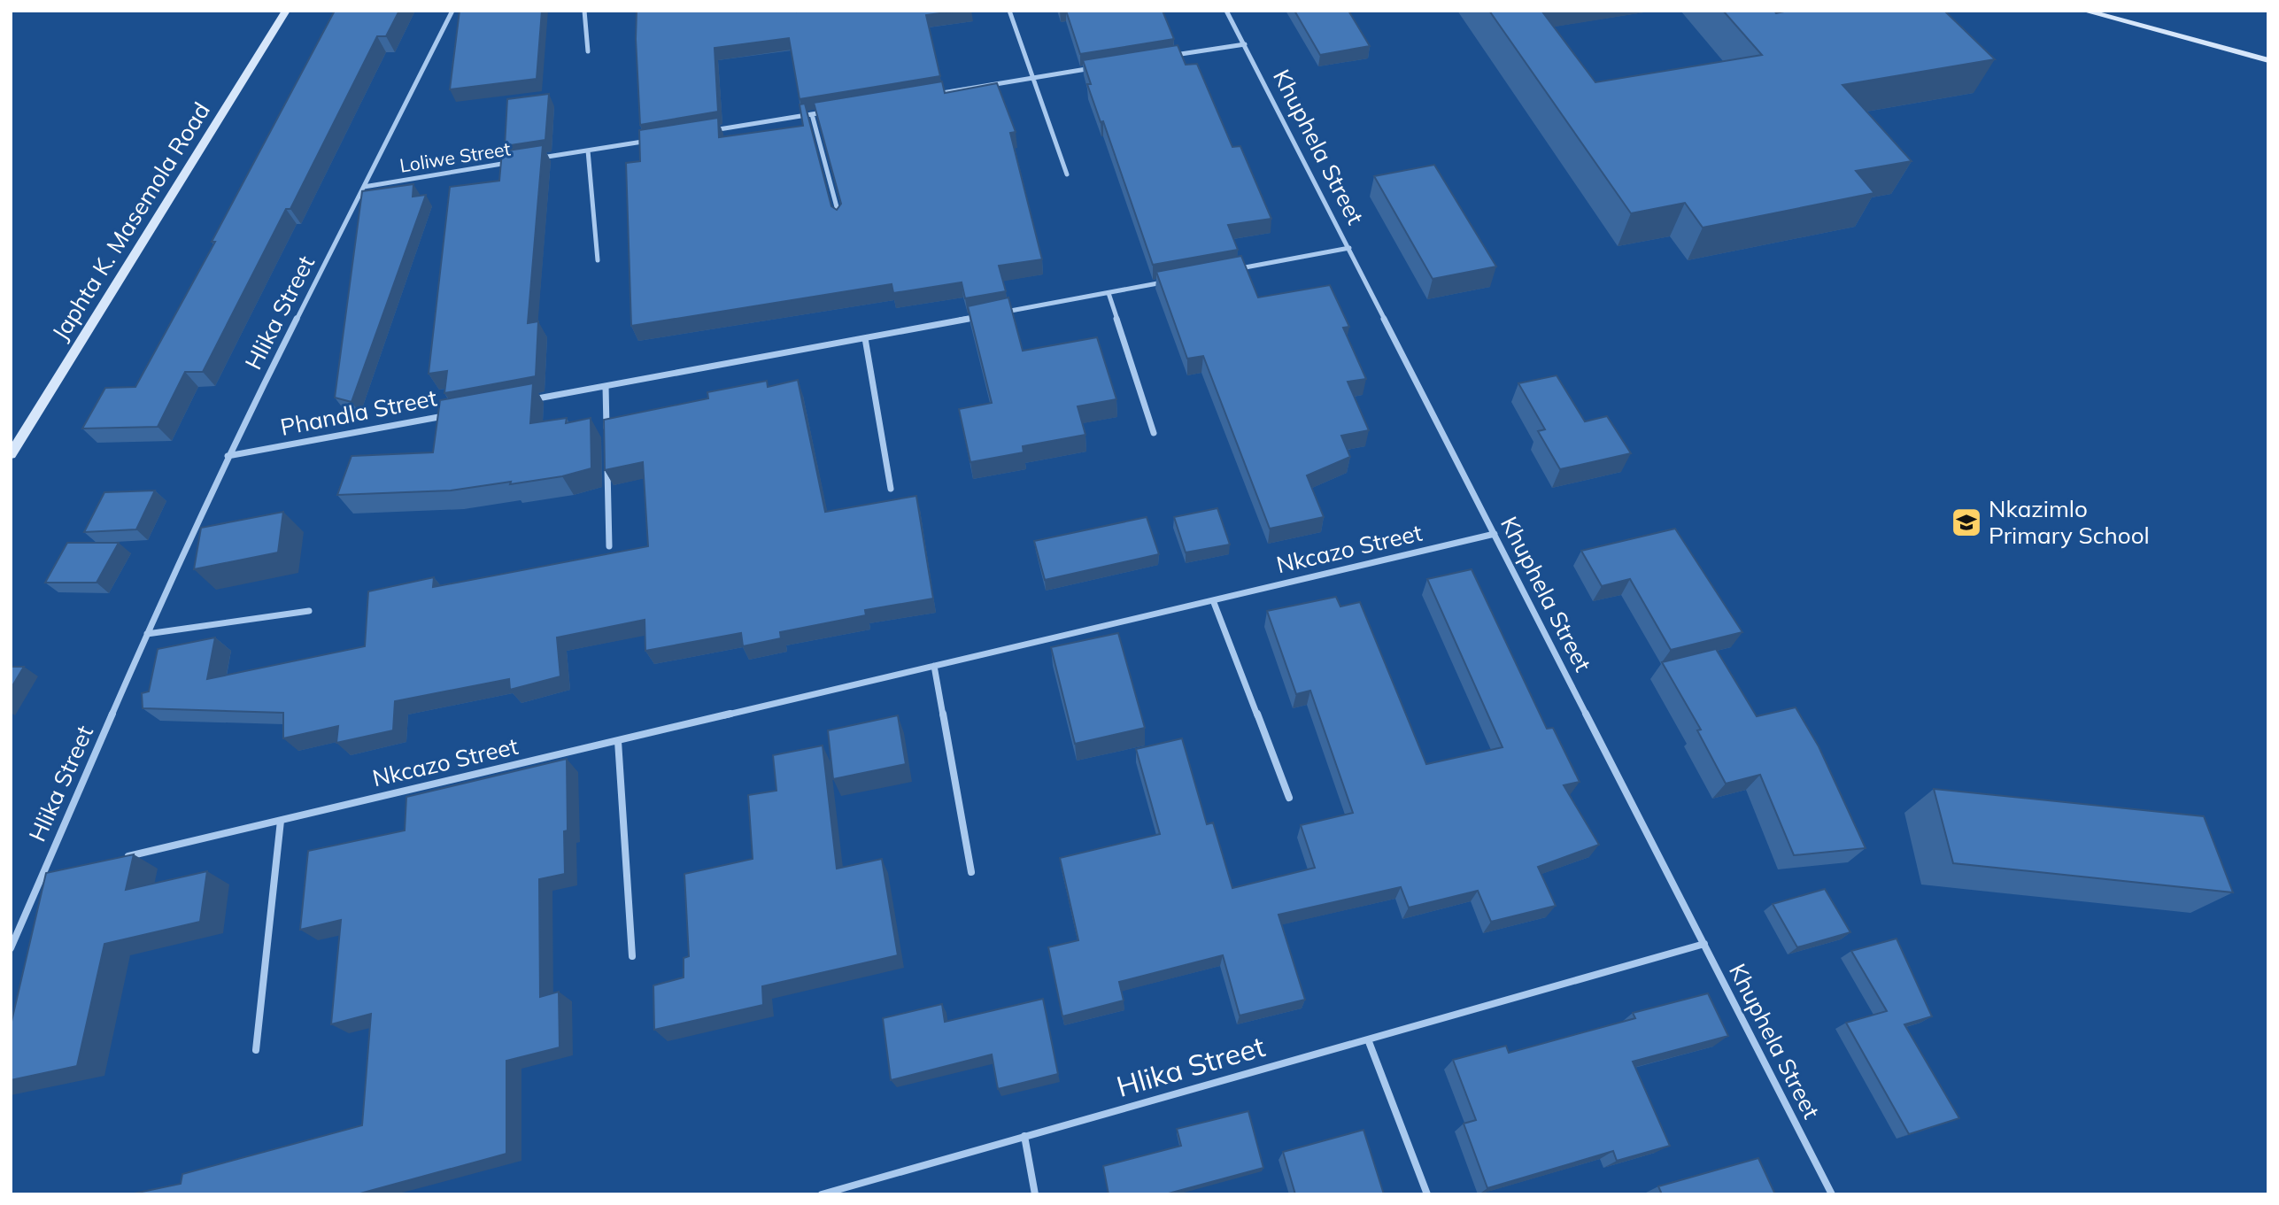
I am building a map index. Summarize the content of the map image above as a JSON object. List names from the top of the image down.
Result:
{
  "streets": {
    "main road": ["Japhta K. Masemola Road"],
    "street": [
      "Khuphela Street",
      "Loliwe Street",
      "Hlika Street",
      "Phandla Street",
      "Nkcazo Street"
    ]
  },
  "crossings": [
    ["Khuphela Street", "Hlika Street"],
    ["Khuphela Street", "Nkcazo Street"],
    ["Loliwe Street", "Hlika Street"],
    ["Hlika Street", "Phandla Street"]
  ],
  "places": {
    "school or university": ["Nkazimlo Primary School"]
  }
}
